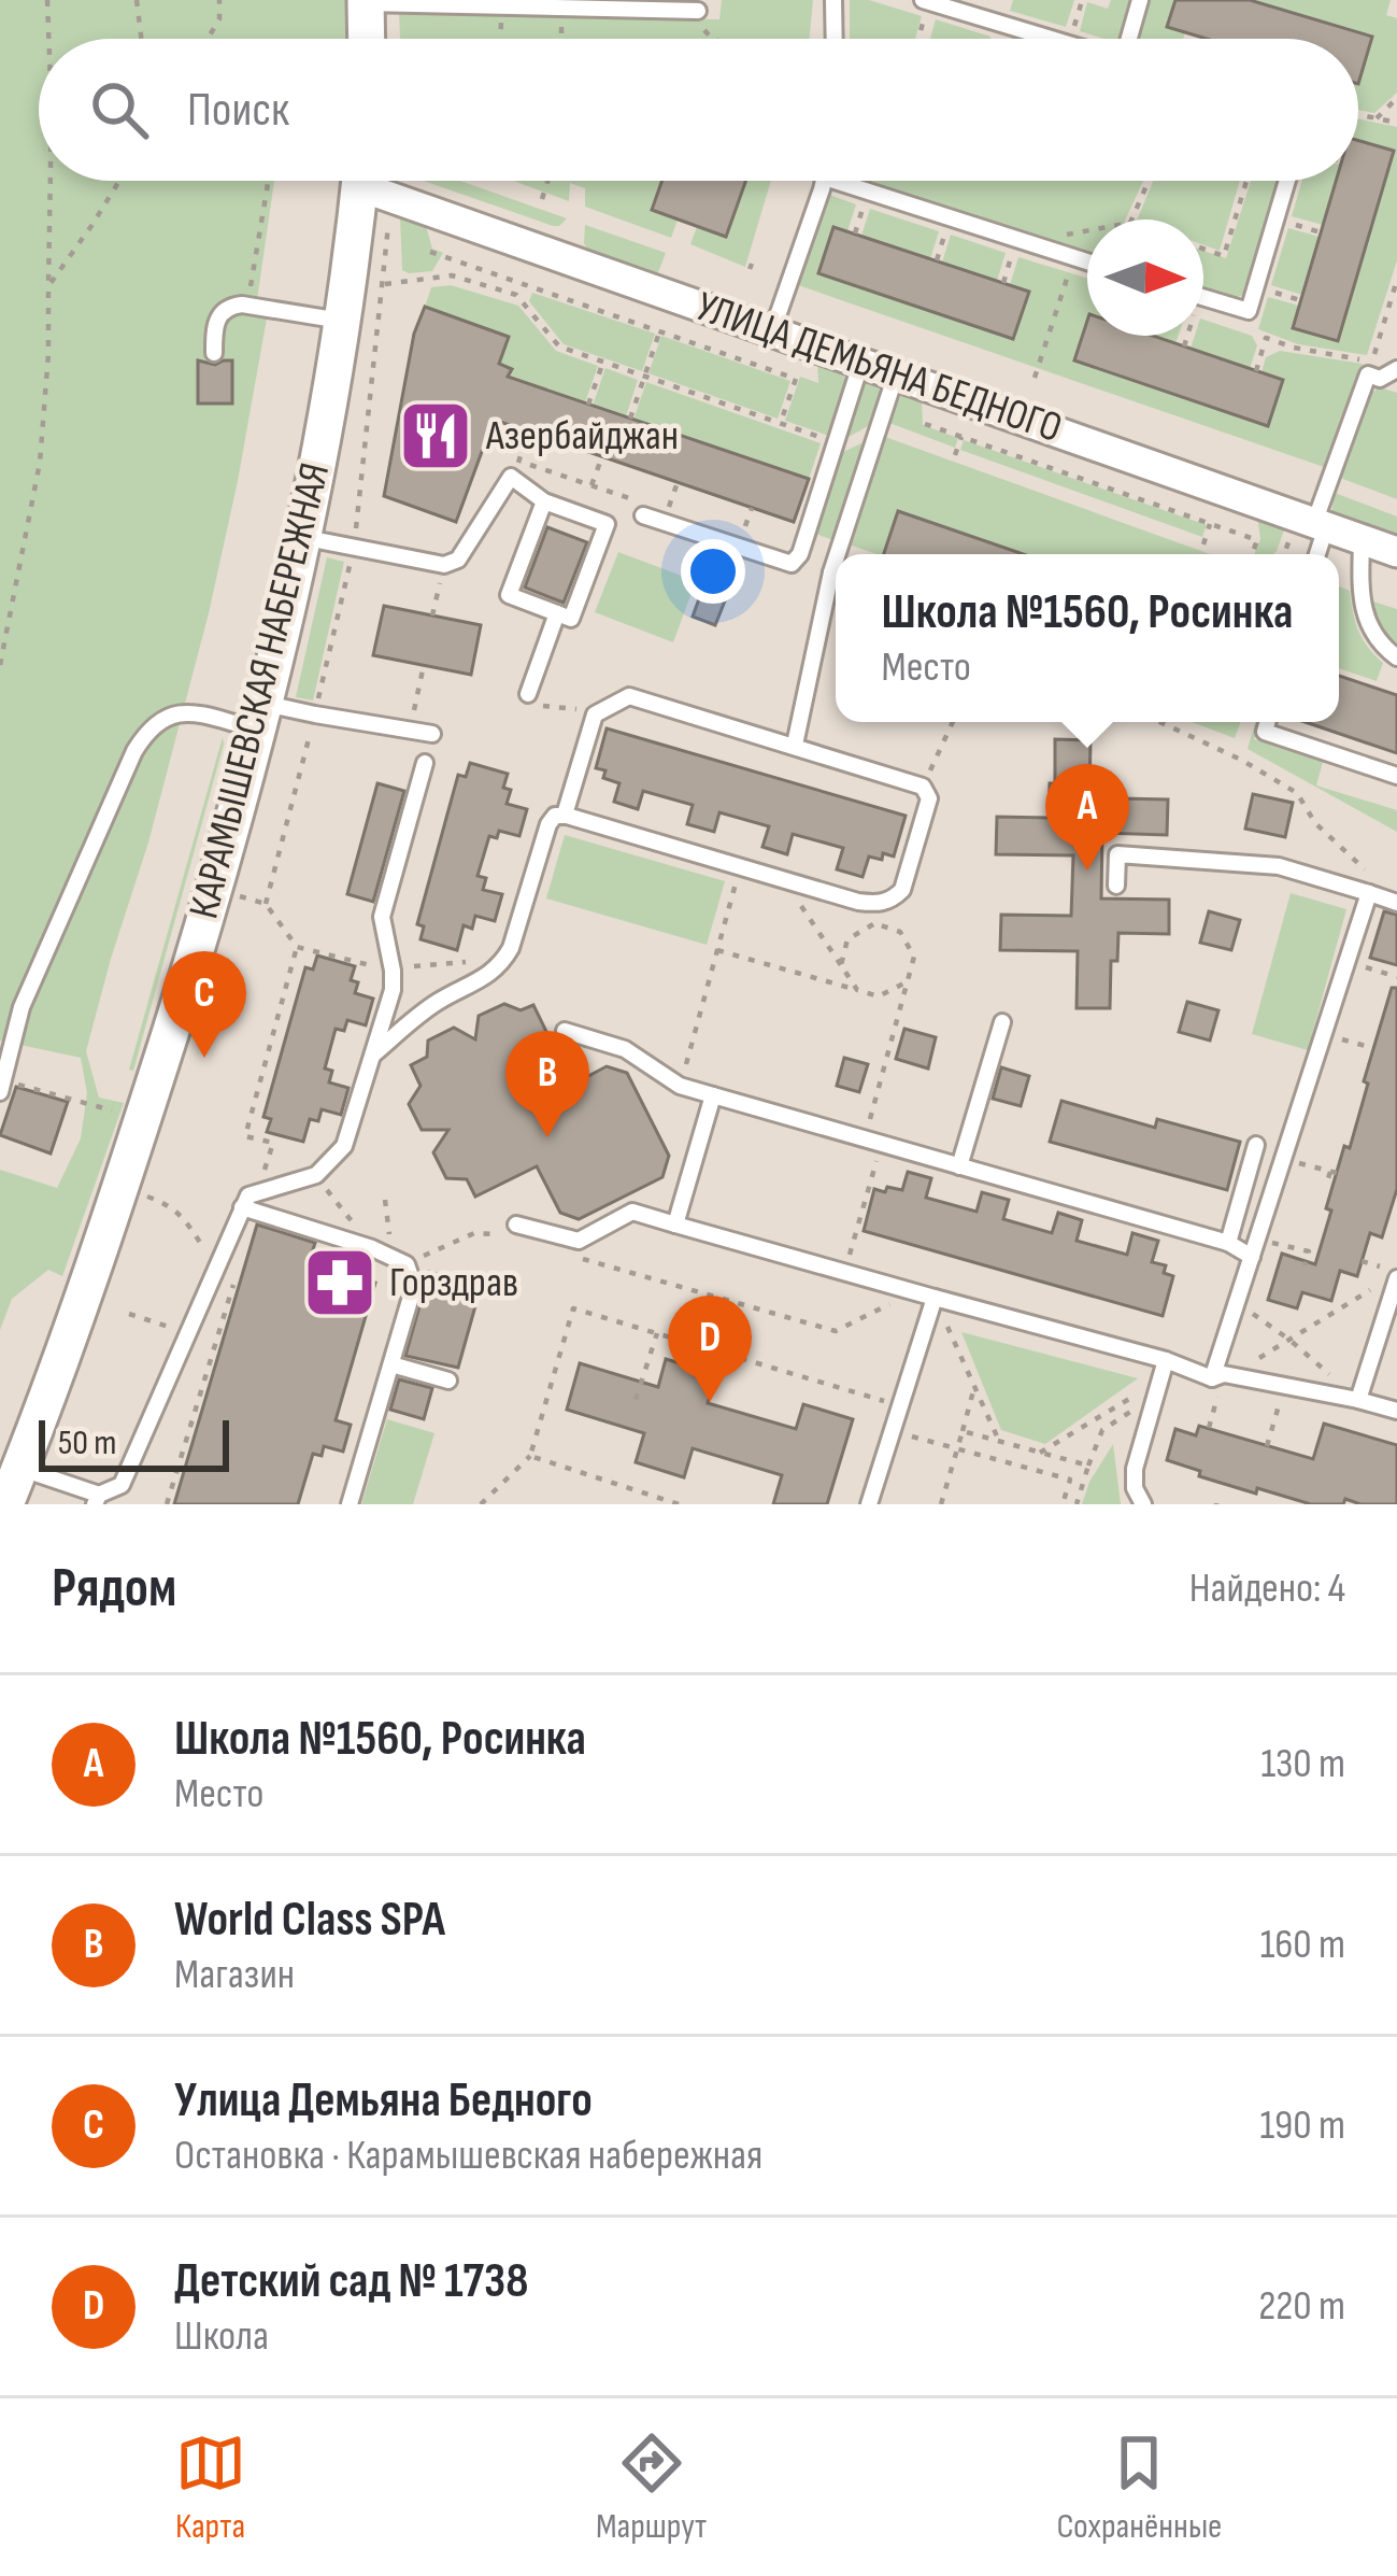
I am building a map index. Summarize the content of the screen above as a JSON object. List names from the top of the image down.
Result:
{
  "streets": {
    "street": ["УЛИЦА ДЕМЬЯНА БЕДНОГО", "КАРАМЫШЕВСКАЯ НАБЕРЕЖНАЯ"]
  },
  "places": {
    "restaurant": ["Азербайджан"],
    "pharmacy": ["Горздрав"]
  },
  "scale_bar": "50 m",
  "north": "right",
  "page": {
    "search": "Поиск",
    "popup": ["Школа №1560, Росинка", "Место"],
    "pins": [
      "A",
      "C",
      "B",
      "D"
    ],
    "scale": "50 m",
    "heading": ["Рядом", "Найдено: 4"],
    "list": [
      {
        "mark": "A",
        "name": "Школа №1560, Росинка",
        "note": "Место",
        "value": "130 m"
      },
      {
        "mark": "B",
        "name": "World Class SPA",
        "note": "Магазин",
        "value": "160 m"
      },
      {
        "mark": "C",
        "name": "Улица Демьяна Бедного",
        "note": "Остановка · Карамышевская набережная",
        "value": "190 m"
      },
      {
        "mark": "D",
        "name": "Детский сад № 1738",
        "note": "Школа",
        "value": "220 m"
      }
    ],
    "nav": ["Карта", "Маршрут", "Сохранённые"]
  }
}
